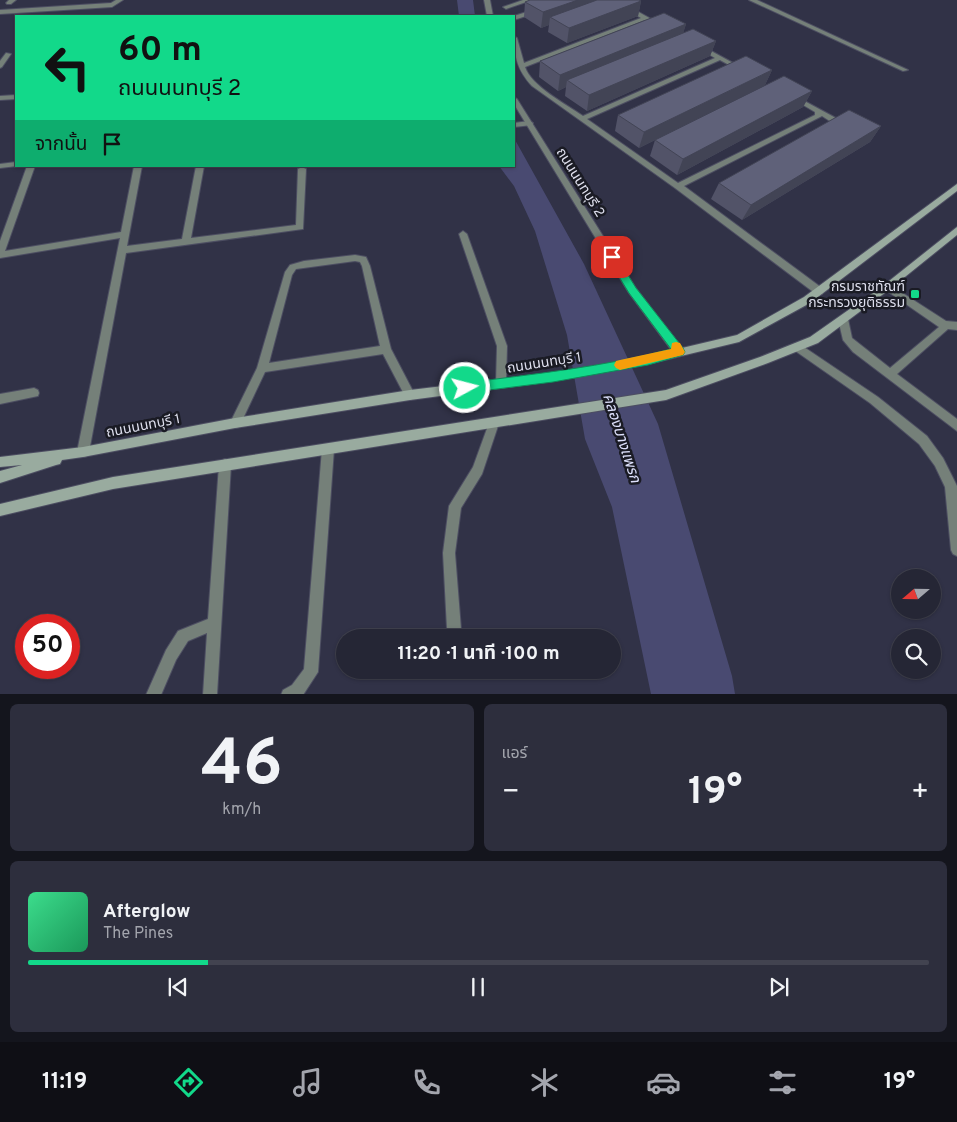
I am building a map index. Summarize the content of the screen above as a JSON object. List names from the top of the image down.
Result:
{
  "streets": {
    "main road": ["ถนนนนทบุรี 1"],
    "street": ["ถนนนนทบุรี 2"]
  },
  "crossings": [
    ["ถนนนนทบุรี 2", "ถนนนนทบุรี 1"]
  ],
  "water": ["คลองบางแพรก"],
  "places": {
    "transit": ["กรมราชทัณฑ์ กระทรวงยุติธรรม"]
  },
  "north": "left",
  "page": {
    "turn": ["60 m", "ถนนนนทบุรี 2"],
    "then": "จากนั้น",
    "limit": "50",
    "trip": "11:20 · 1 นาที · 100 m",
    "tile": [
      ["46", "km/h"],
      "แอร์"
    ],
    "heat": ["−", "19°", "+"],
    "song": ["Afterglow", "The Pines"],
    "tabs": ["11:19", "19°"]
  }
}
